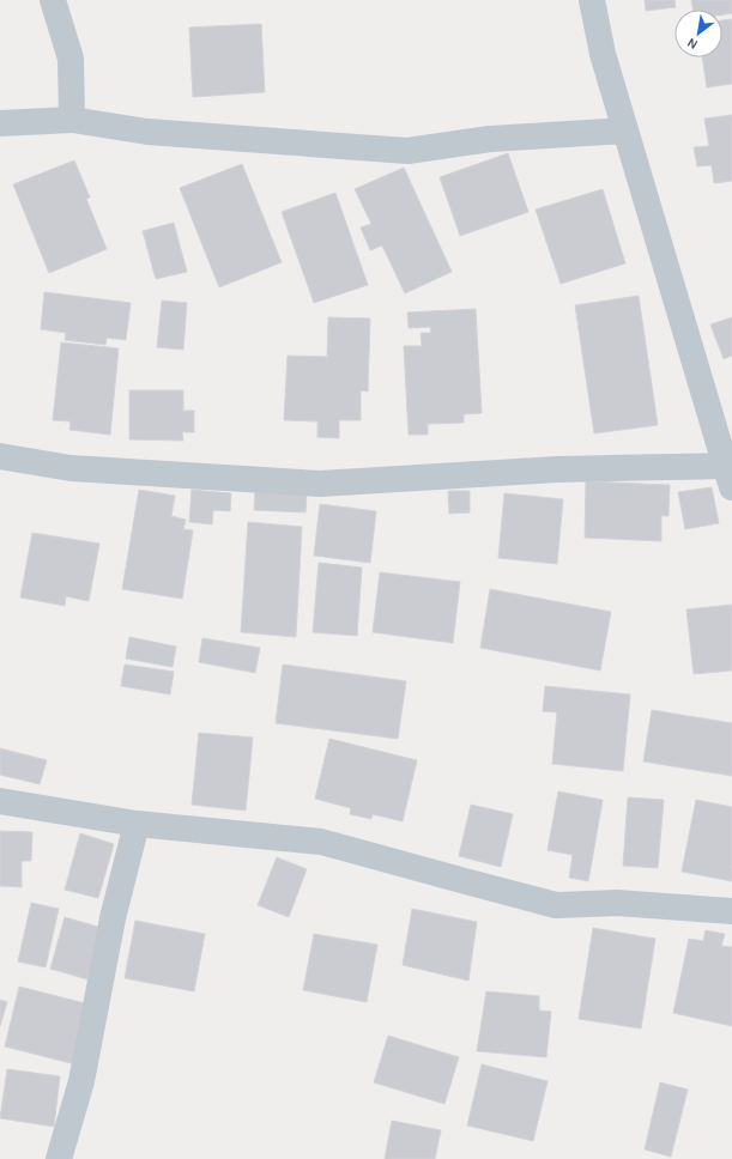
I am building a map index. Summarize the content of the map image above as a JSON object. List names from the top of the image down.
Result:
{
  "north": "bottom left"
}
